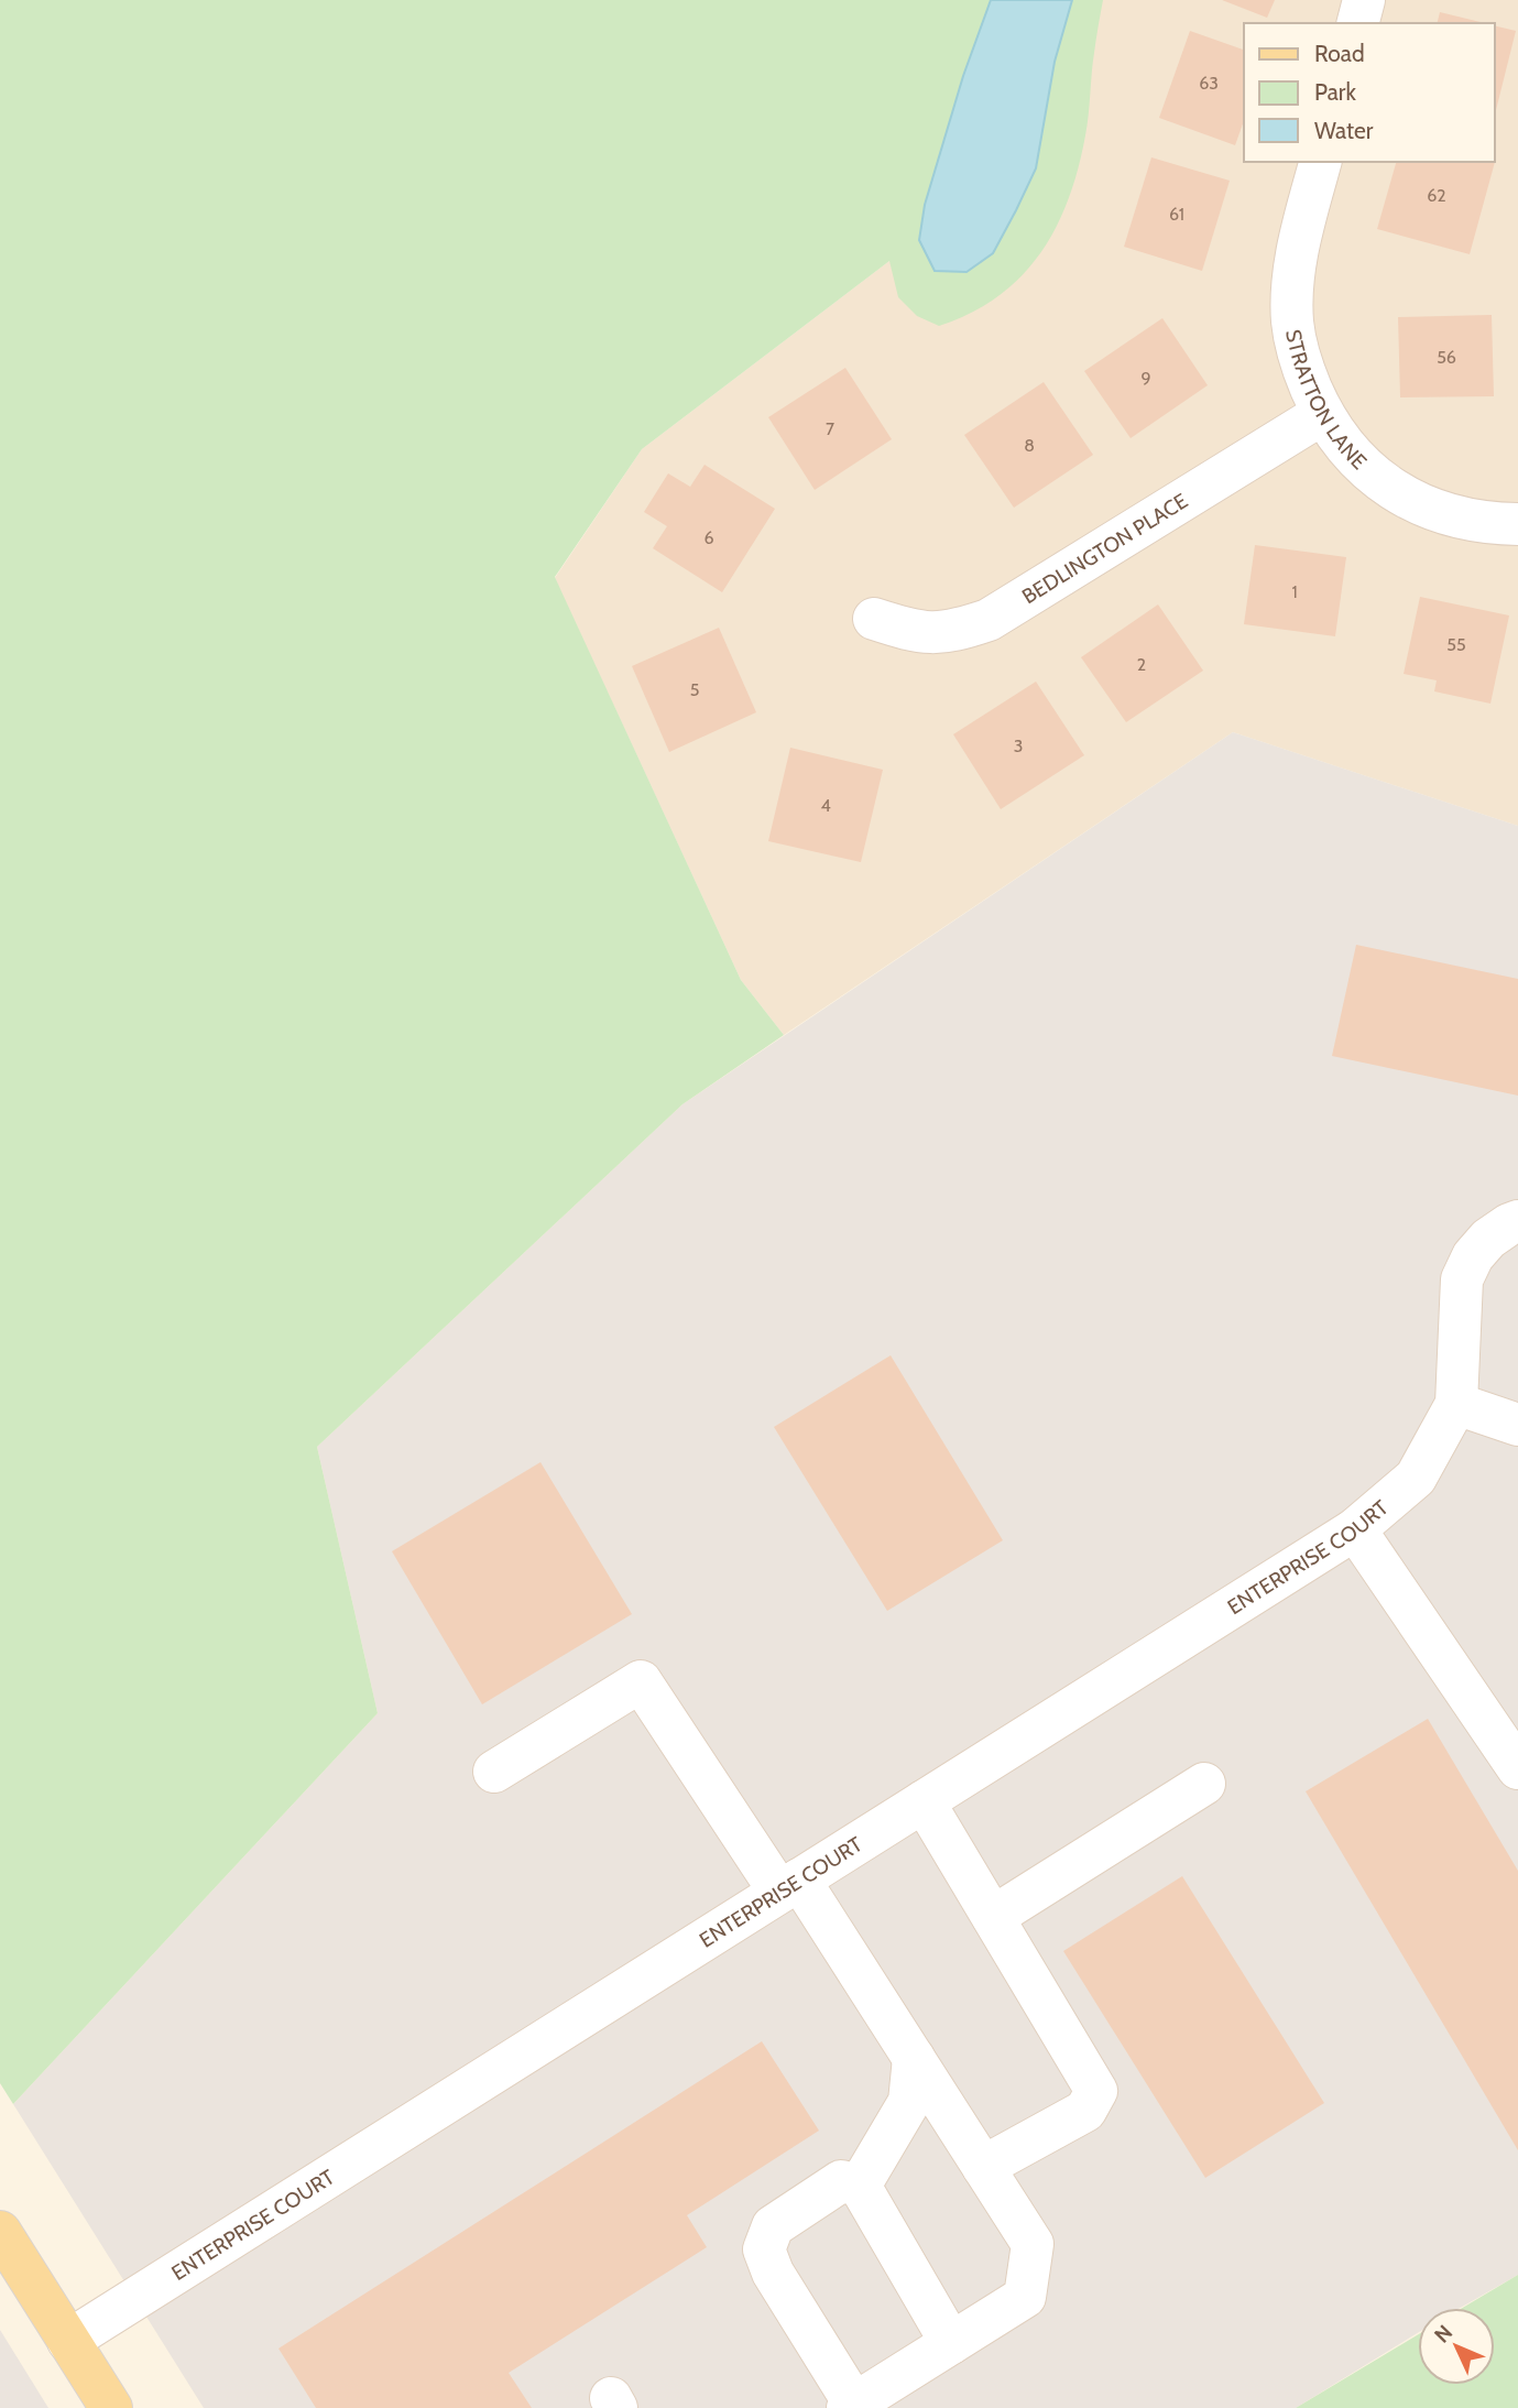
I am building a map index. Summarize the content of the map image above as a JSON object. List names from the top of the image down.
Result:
{
  "streets": {
    "street": ["STRATTON LANE", "BEDLINGTON PLACE", "ENTERPRISE COURT"]
  },
  "crossings": [
    ["STRATTON LANE", "BEDLINGTON PLACE"]
  ],
  "house_numbers": [
    "63",
    "62",
    "61",
    "56",
    "9",
    "7",
    "8",
    "6",
    "1",
    "55",
    "2",
    "5",
    "3",
    "4"
  ],
  "legend": ["Road", "Park", "Water"],
  "north": "top left"
}
